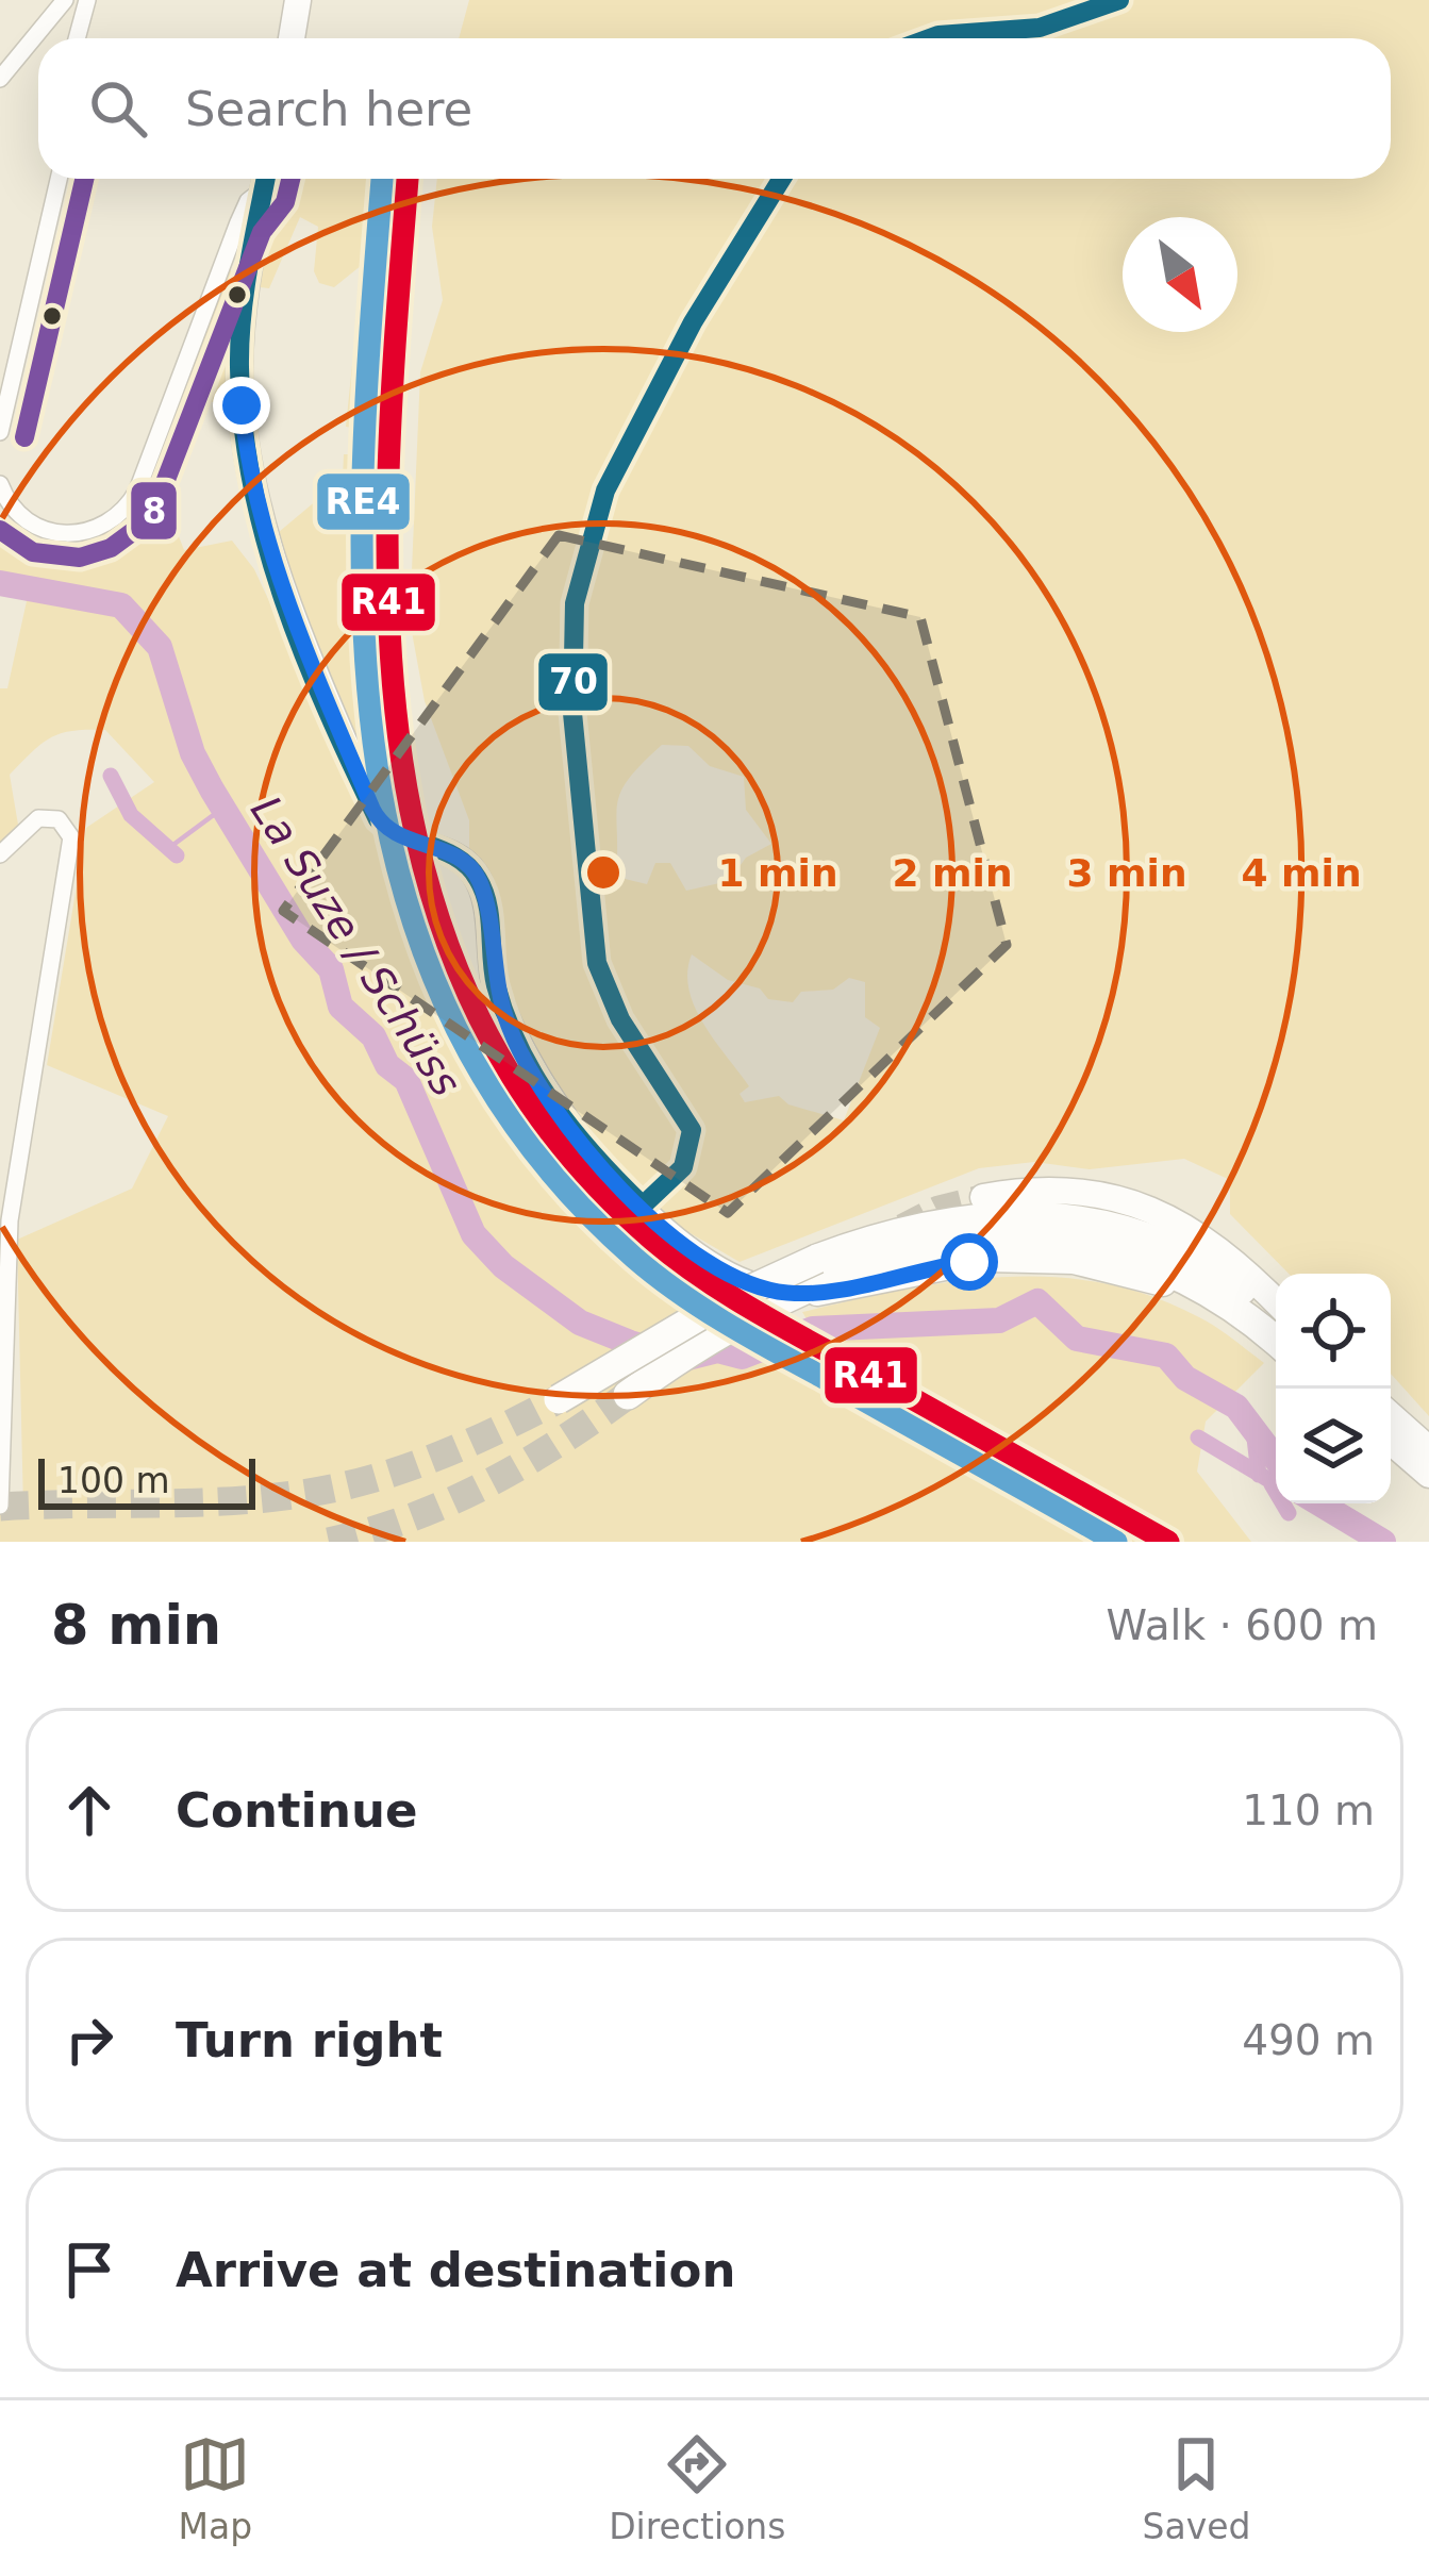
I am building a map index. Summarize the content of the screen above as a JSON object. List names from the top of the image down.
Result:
{
  "water": ["La Suze / Schüss"],
  "lines": [
    "transit line 70",
    "transit line R41",
    "transit line RE4",
    "transit line 8"
  ],
  "scale_bar": "100 m",
  "north": "bottom right",
  "page": {
    "search": "Search here",
    "scale": "100 m",
    "heading": ["8 min", "Walk · 600 m"],
    "list": [
      ["Continue", "110 m"],
      ["Turn right", "490 m"],
      "Arrive at destination"
    ],
    "nav": ["Map", "Directions", "Saved"]
  },
  "rings": [
    "1 min",
    "2 min",
    "3 min",
    "4 min"
  ]
}
